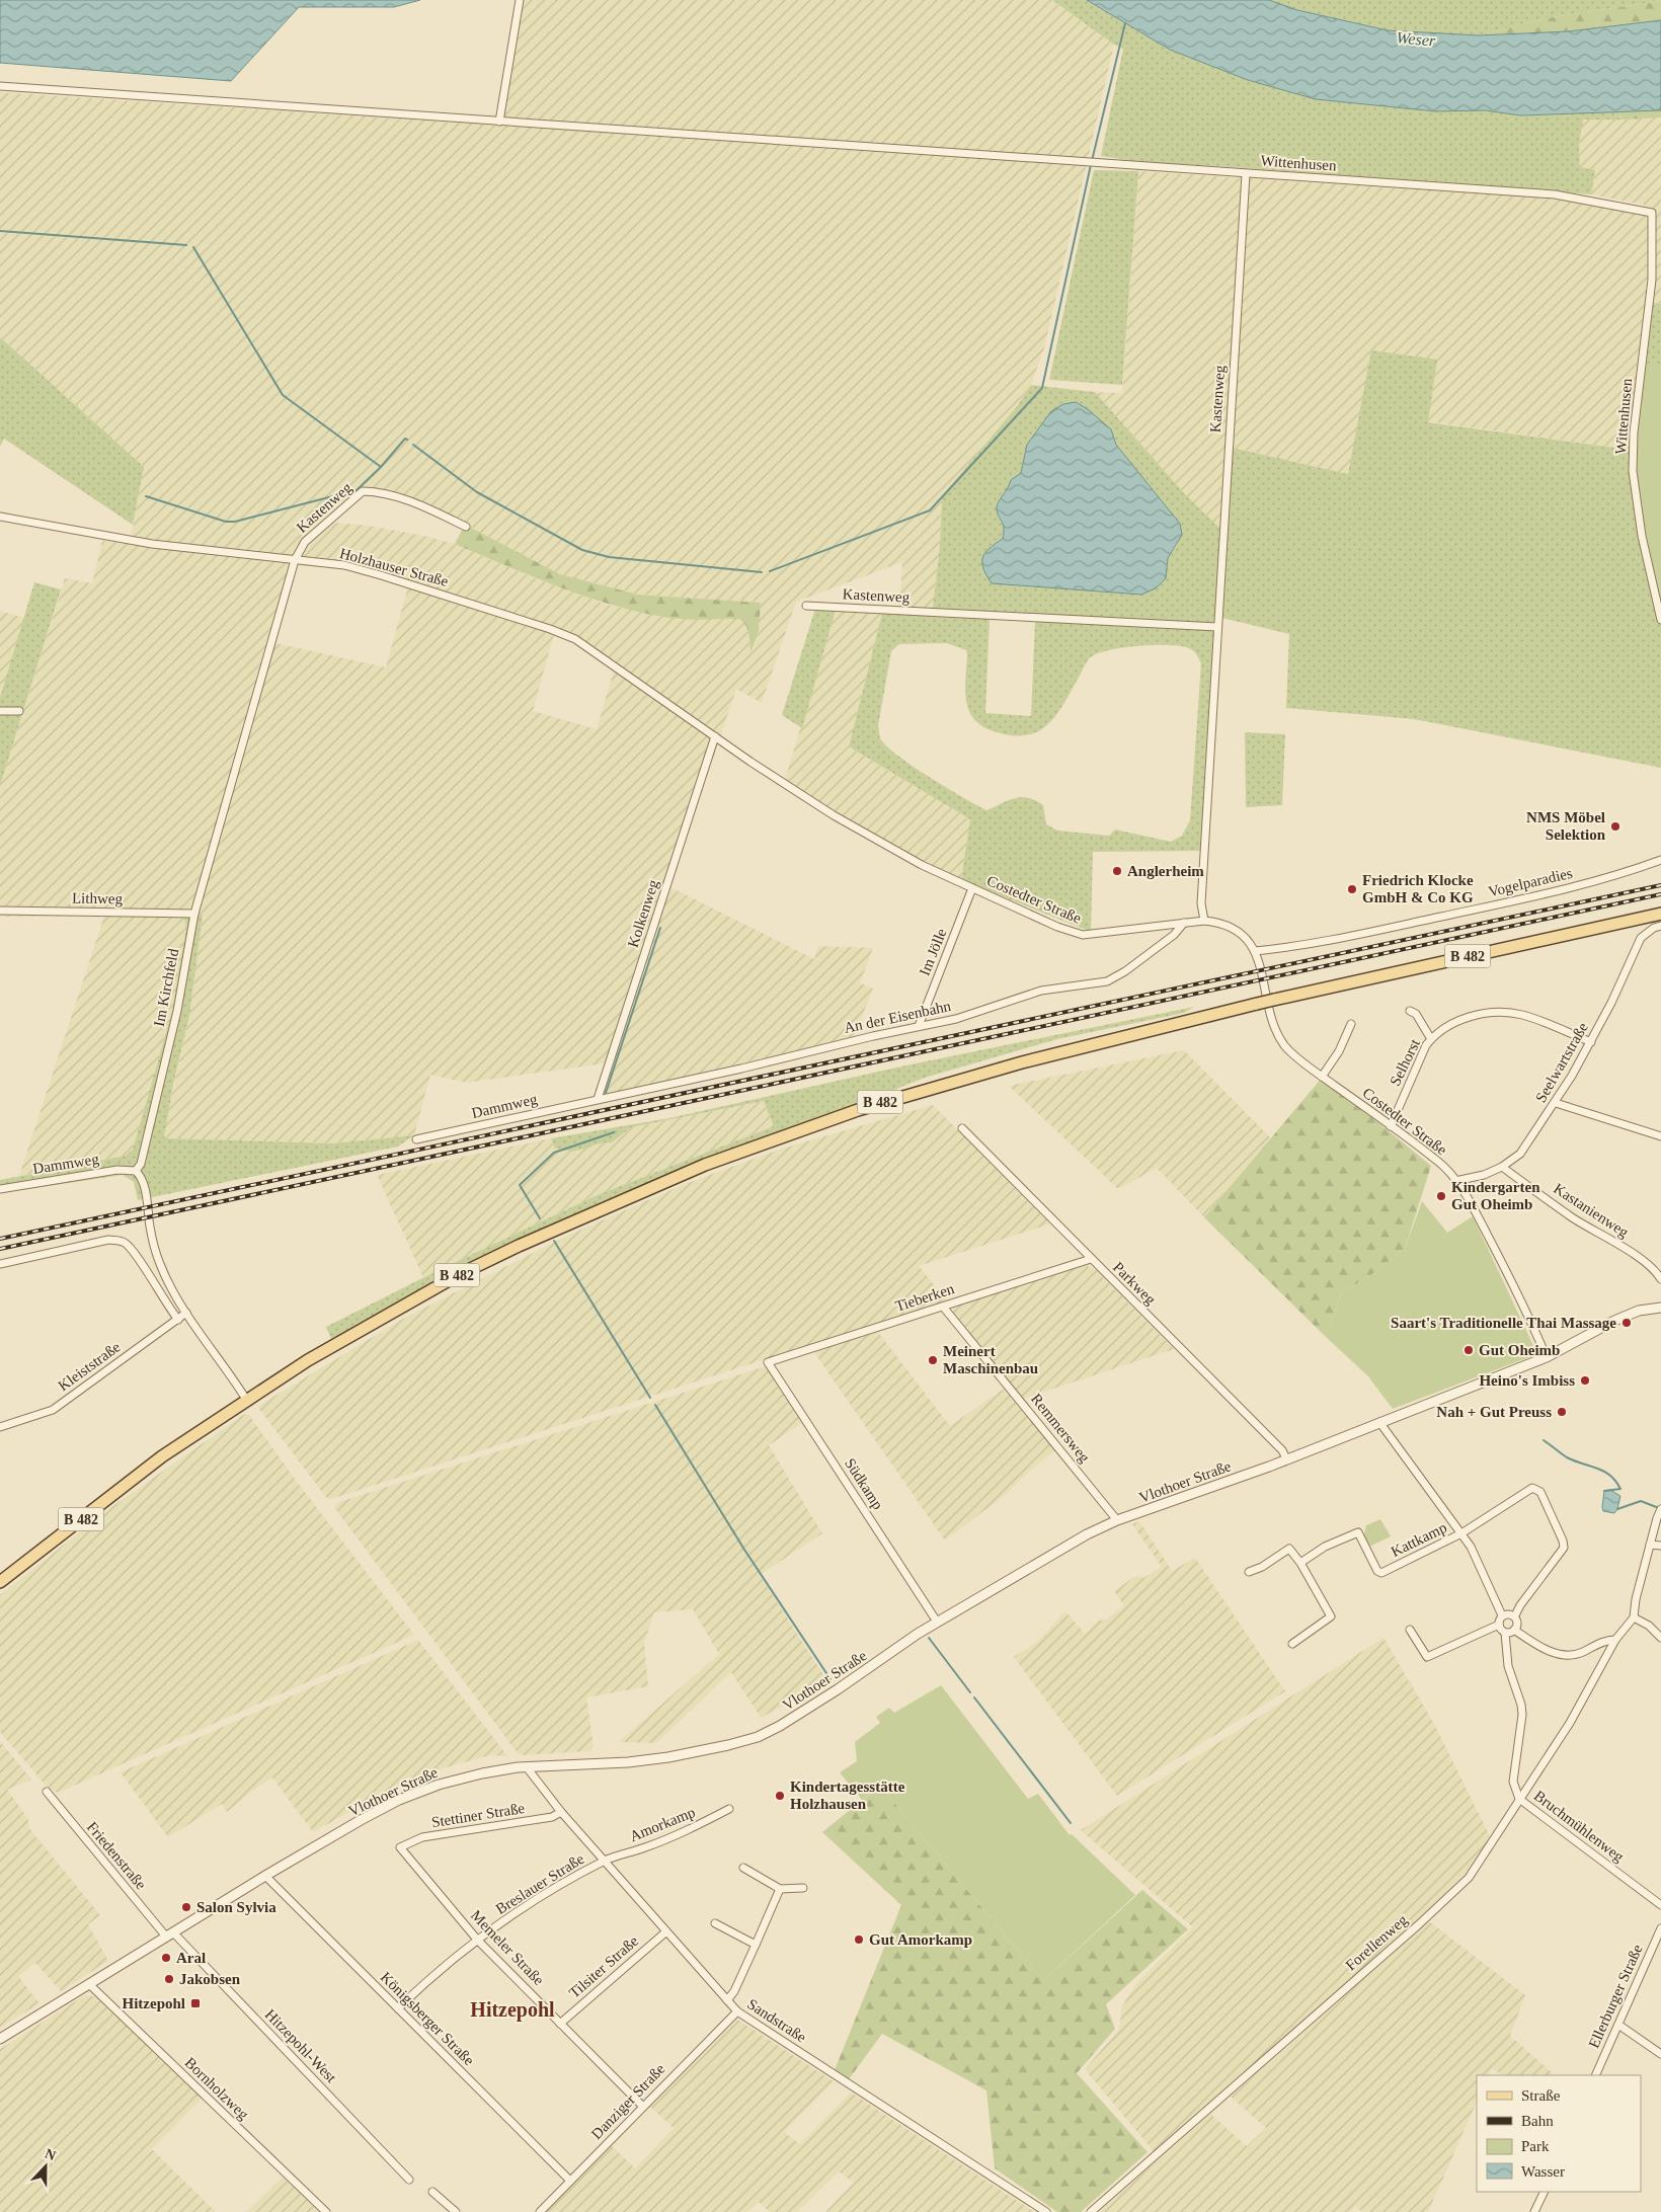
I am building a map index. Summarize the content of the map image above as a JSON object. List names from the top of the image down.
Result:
{
  "streets": {
    "main road": ["B 482"],
    "street": [
      "Wittenhusen",
      "Kastenweg",
      "Holzhauser Straße",
      "Vogelparadies",
      "Lithweg",
      "Costedter Straße",
      "Kolkenweg",
      "Im Jölle",
      "Im Kirchfeld",
      "An der Eisenbahn",
      "Selhorst",
      "Seelwartstraße",
      "Dammweg",
      "Kastanienweg",
      "Parkweg",
      "Tieberken",
      "Kleiststraße",
      "Remmersweg",
      "Vlothoer Straße",
      "Südkamp",
      "Kattkamp",
      "Stettiner Straße",
      "Amorkamp",
      "Bruchmühlenweg",
      "Friedenstraße",
      "Breslauer Straße",
      "Forellenweg",
      "Memeler Straße",
      "Tilsiter Straße",
      "Ellerburger Straße",
      "Königsberger Straße",
      "Sandstraße",
      "Hitzepohl-West",
      "Bornholzweg",
      "Danziger Straße"
    ]
  },
  "crossings": [
    ["Wittenhusen", "Kastenweg"],
    ["Kastenweg", "Holzhauser Straße"],
    ["Kastenweg", "Costedter Straße"],
    ["Kastenweg", "Im Kirchfeld"],
    ["Holzhauser Straße", "Costedter Straße"],
    ["Holzhauser Straße", "Kolkenweg"],
    ["Holzhauser Straße", "Im Kirchfeld"],
    ["Vogelparadies", "Costedter Straße"],
    ["Lithweg", "Im Kirchfeld"],
    ["Costedter Straße", "Kolkenweg"],
    ["Costedter Straße", "Im Jölle"],
    ["Costedter Straße", "An der Eisenbahn"],
    ["Costedter Straße", "Selhorst"],
    ["Costedter Straße", "Seelwartstraße"],
    ["Costedter Straße", "Vlothoer Straße"],
    ["Kolkenweg", "An der Eisenbahn"],
    ["Kolkenweg", "Dammweg"],
    ["Im Jölle", "An der Eisenbahn"],
    ["Im Kirchfeld", "Dammweg"],
    ["An der Eisenbahn", "Dammweg"],
    ["Selhorst", "Seelwartstraße"],
    ["Seelwartstraße", "Kastanienweg"],
    ["Parkweg", "Tieberken"],
    ["Parkweg", "Vlothoer Straße"],
    ["Tieberken", "Remmersweg"],
    ["Tieberken", "Südkamp"],
    ["Remmersweg", "Vlothoer Straße"],
    ["Vlothoer Straße", "Südkamp"],
    ["Vlothoer Straße", "Friedenstraße"],
    ["Vlothoer Straße", "Königsberger Straße"],
    ["Vlothoer Straße", "Sandstraße"],
    ["Vlothoer Straße", "Hitzepohl-West"],
    ["Vlothoer Straße", "Bornholzweg"],
    ["Stettiner Straße", "Memeler Straße"],
    ["Stettiner Straße", "Sandstraße"],
    ["Amorkamp", "Breslauer Straße"],
    ["Amorkamp", "Sandstraße"],
    ["Bruchmühlenweg", "Forellenweg"],
    ["Friedenstraße", "Hitzepohl-West"],
    ["Breslauer Straße", "Memeler Straße"],
    ["Breslauer Straße", "Königsberger Straße"],
    ["Breslauer Straße", "Sandstraße"],
    ["Memeler Straße", "Tilsiter Straße"],
    ["Memeler Straße", "Danziger Straße"],
    ["Tilsiter Straße", "Sandstraße"],
    ["Königsberger Straße", "Danziger Straße"],
    ["Sandstraße", "Danziger Straße"]
  ],
  "districts": ["Hitzepohl"],
  "water": ["Weser"],
  "places": {
    "other": [
      "NMS Möbel Selektion",
      "Anglerheim",
      "Friedrich Klocke GmbH & Co KG",
      "Kindergarten Gut Oheimb",
      "Saart's Traditionelle Thai Massage",
      "Gut Oheimb",
      "Meinert Maschinenbau",
      "Heino's Imbiss",
      "Nah + Gut Preuss",
      "Kindertagesstätte Holzhausen",
      "Salon Sylvia",
      "Gut Amorkamp",
      "Aral",
      "Jakobsen"
    ],
    "transit": ["Hitzepohl"]
  },
  "legend": [
    "Straße",
    "Bahn",
    "Park",
    "Wasser"
  ],
  "north": "top"
}
